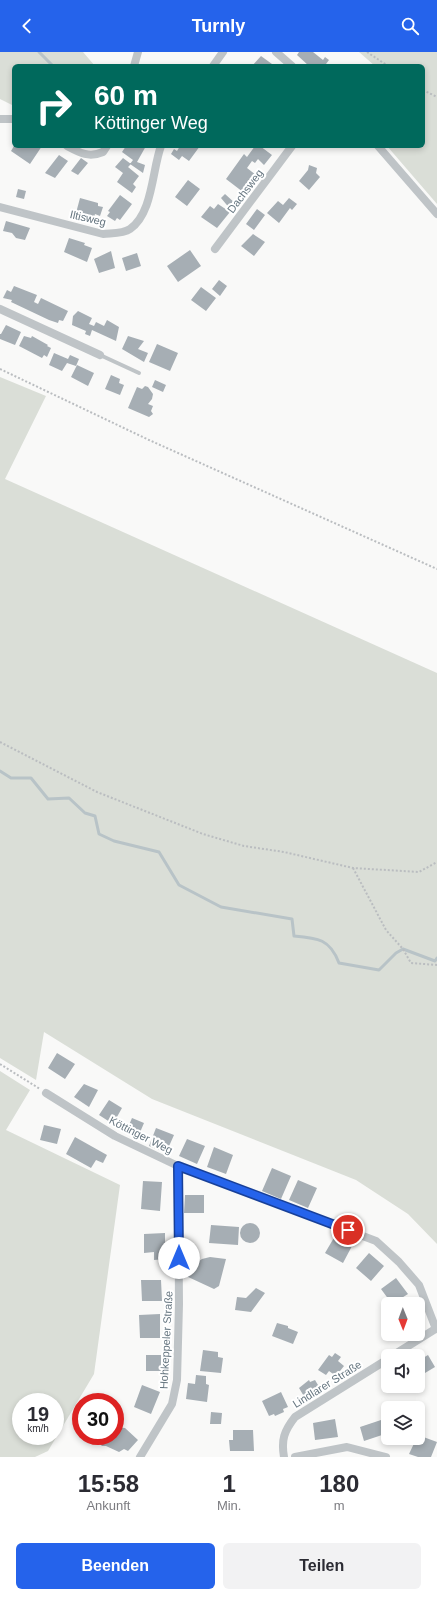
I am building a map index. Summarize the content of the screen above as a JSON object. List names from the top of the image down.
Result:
{
  "streets": {
    "street": [
      "Dachsweg",
      "Iltisweg",
      "Köttinger Weg",
      "Hohkeppeler Straße",
      "Lindlarer Straße"
    ]
  },
  "crossings": [
    ["Köttinger Weg", "Hohkeppeler Straße"]
  ],
  "north": "bottom",
  "page": {
    "header": "Turnly",
    "turn": ["60 m", "Köttinger Weg"],
    "speed": "19 km/h",
    "limit": "30",
    "eta": [
      "15:58",
      "Ankunft",
      "1",
      "Min.",
      "180",
      "m"
    ],
    "buttons": ["Beenden", "Teilen"]
  }
}
